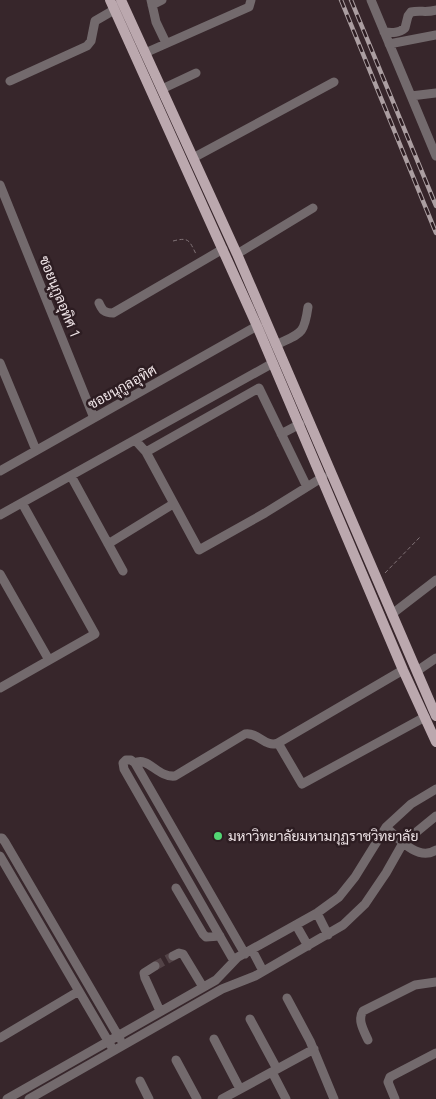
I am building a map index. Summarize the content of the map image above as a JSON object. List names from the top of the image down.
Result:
{
  "streets": {
    "street": ["ซอยนุกูลอุทิศ 1", "ซอยนุกูลอุทิศ"]
  },
  "crossings": [
    ["ซอยนุกูลอุทิศ 1", "ซอยนุกูลอุทิศ"]
  ],
  "places": ["มหาวิทยาลัยมหามกุฏราชวิทยาลัย"]
}
